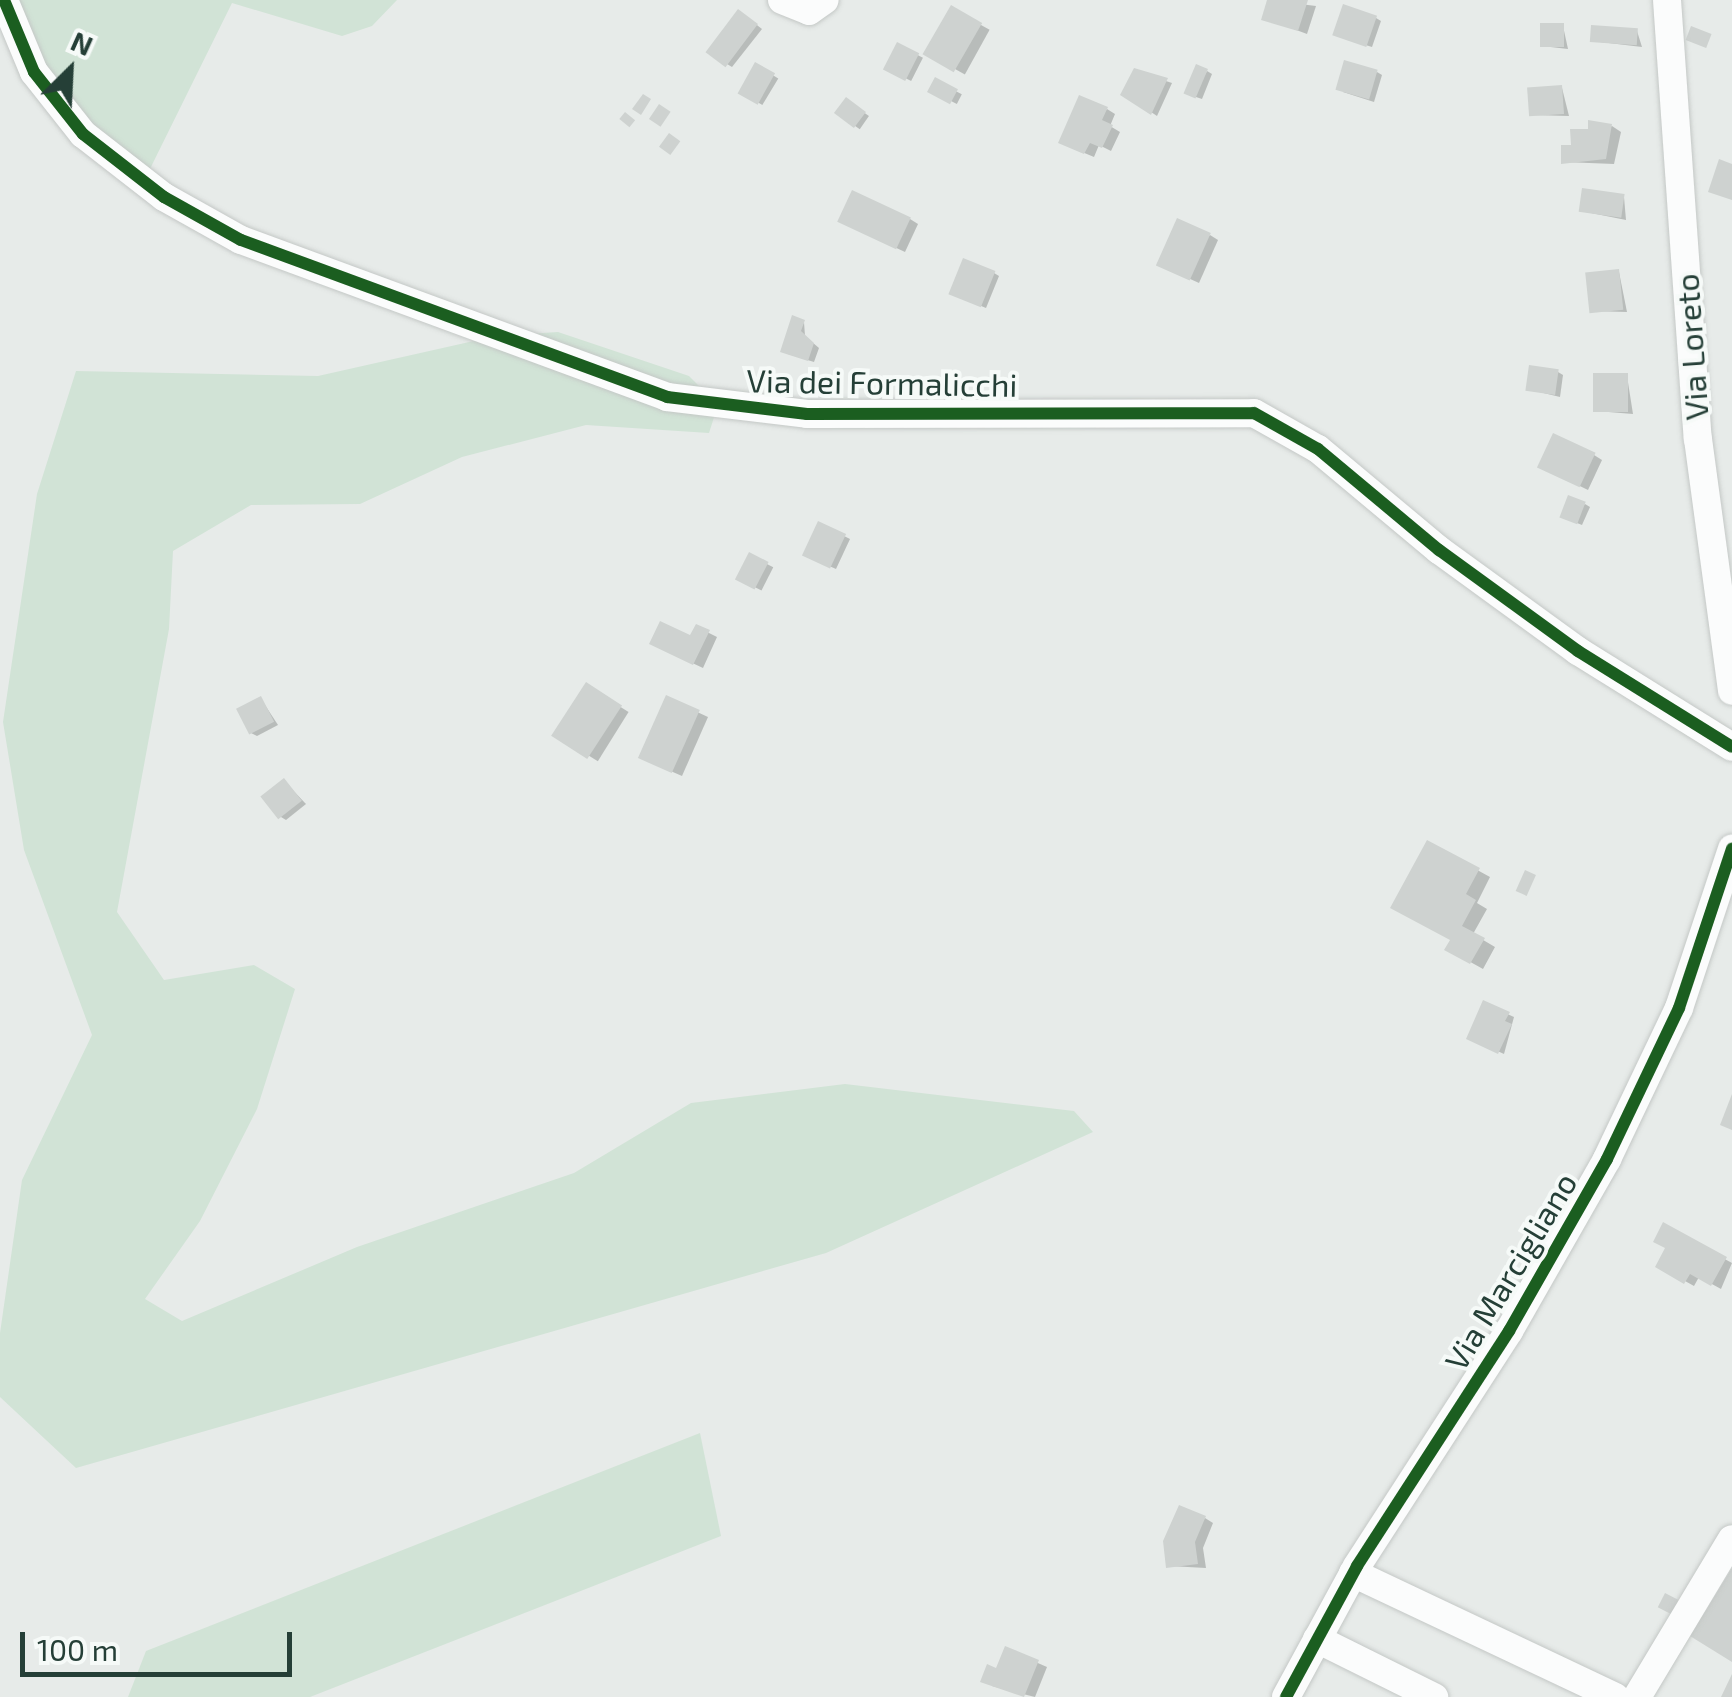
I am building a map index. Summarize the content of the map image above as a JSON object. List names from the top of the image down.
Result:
{
  "streets": {
    "street": ["Via Loreto", "Via dei Formalicchi", "Via Marcigliano"]
  },
  "scale_bar": "100 m",
  "north": "top right"
}
